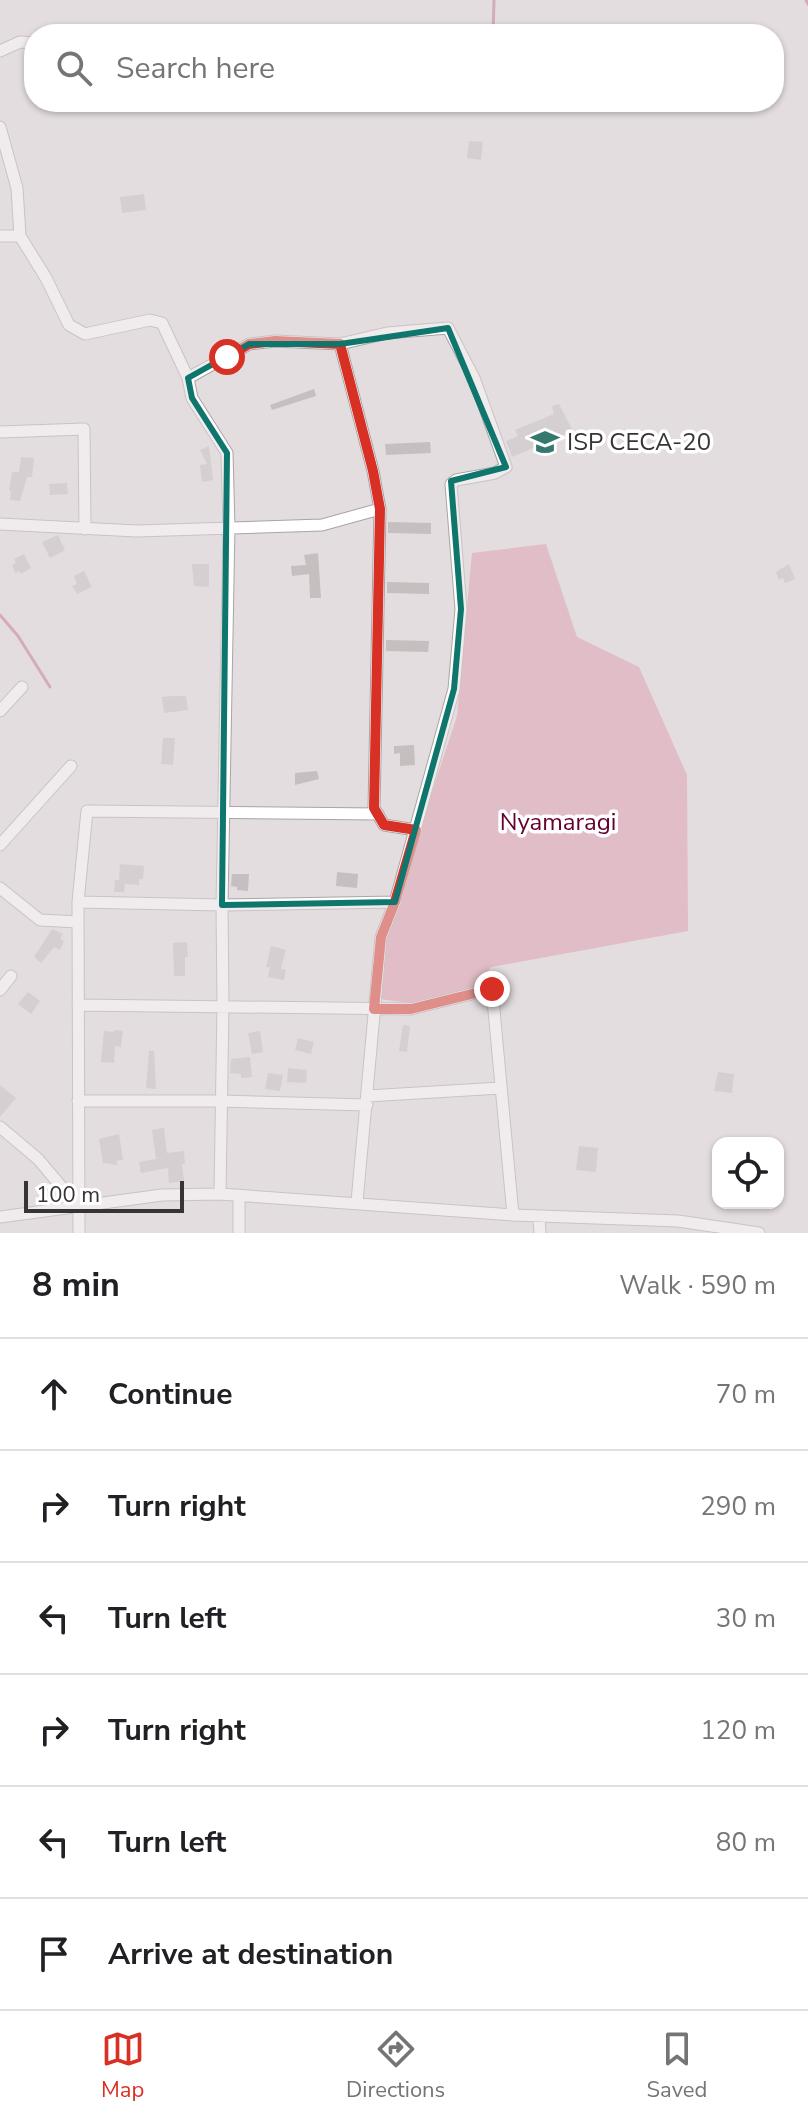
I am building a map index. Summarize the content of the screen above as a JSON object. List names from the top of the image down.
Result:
{
  "parks": ["Nyamaragi"],
  "places": {
    "school or university": ["ISP CECA-20"]
  },
  "scale_bar": "100 m",
  "page": {
    "search": "Search here",
    "scale": "100 m",
    "heading": ["8 min", "Walk · 590 m"],
    "list": [
      ["Continue", "70 m"],
      ["Turn right", "290 m"],
      ["Turn left", "30 m"],
      ["Turn right", "120 m"],
      ["Turn left", "80 m"],
      "Arrive at destination"
    ],
    "nav": ["Map", "Directions", "Saved"]
  }
}
